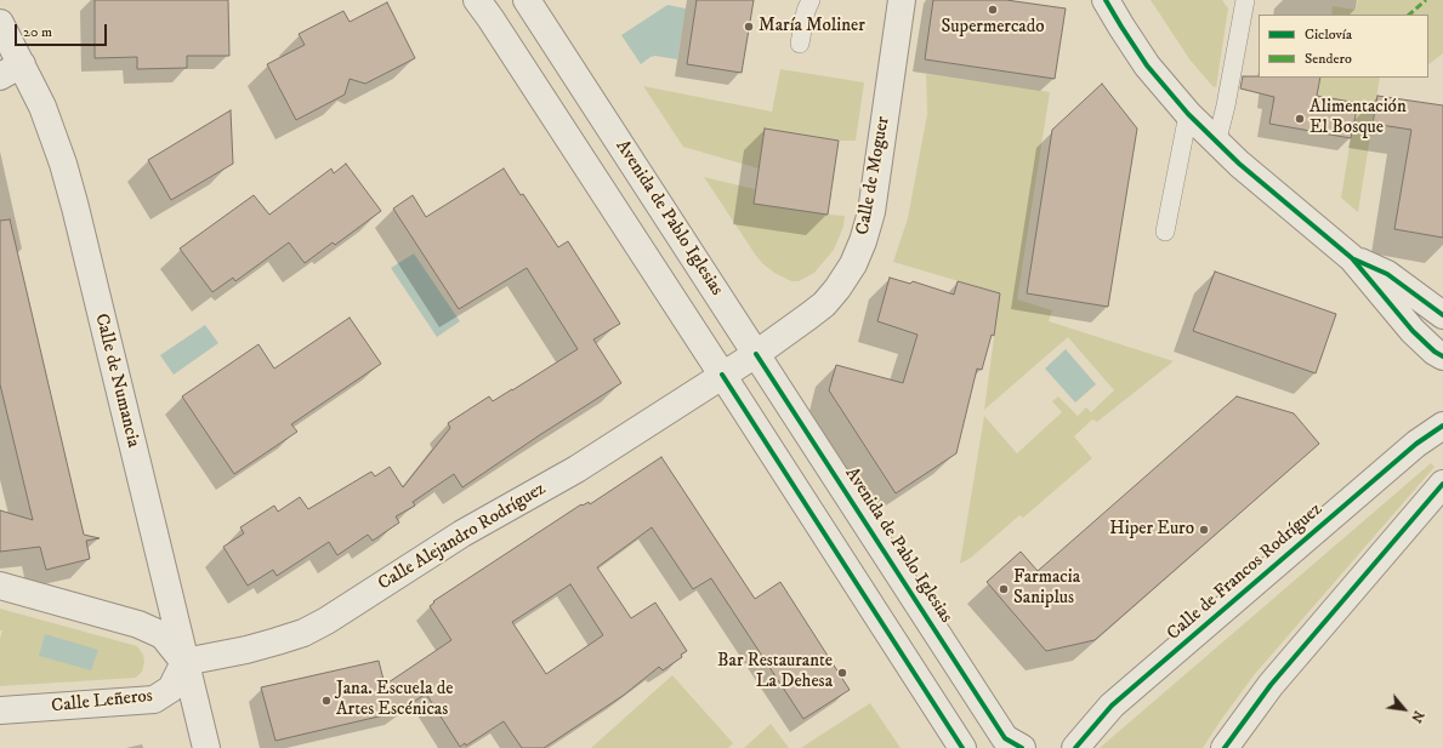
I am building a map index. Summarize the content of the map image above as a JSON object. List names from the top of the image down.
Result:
{
  "streets": {
    "street": [
      "Calle de Moguer",
      "Avenida de Pablo Iglesias",
      "Calle de Numancia",
      "Calle Alejandro Rodríguez",
      "Calle de Francos Rodríguez",
      "Calle Leñeros"
    ]
  },
  "crossings": [
    ["Calle de Moguer", "Avenida de Pablo Iglesias"],
    ["Calle de Moguer", "Calle Alejandro Rodríguez"],
    ["Calle de Numancia", "Calle Alejandro Rodríguez"],
    ["Calle de Numancia", "Calle Leñeros"],
    ["Calle Alejandro Rodríguez", "Calle Leñeros"]
  ],
  "places": [
    "Supermercado",
    "María Moliner",
    "Alimentación El Bosque",
    "Hiper Euro",
    "Farmacia Saniplus",
    "Bar Restaurante La Dehesa",
    "Jana. Escuela de Artes Escénicas"
  ],
  "legend": ["Ciclovía", "Sendero"],
  "scale_bar": "20 m",
  "north": "bottom right"
}
